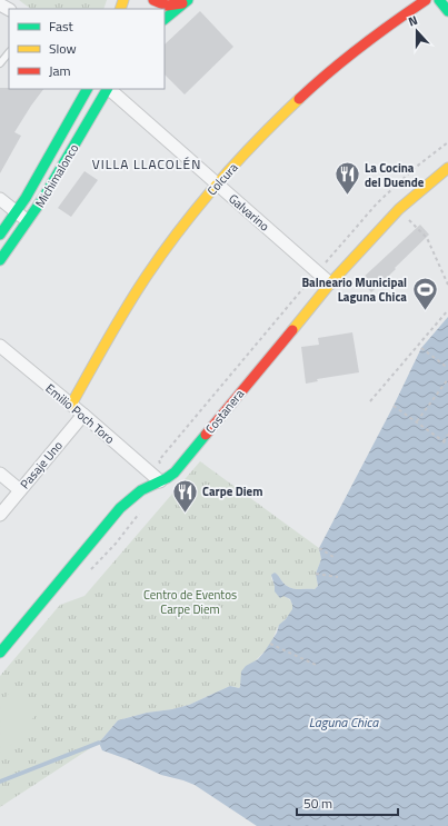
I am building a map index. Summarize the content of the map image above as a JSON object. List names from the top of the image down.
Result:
{
  "streets": {
    "street": [
      "Michimalonco",
      "Colcura",
      "Galvarino",
      "Costanera",
      "Emilio Poch Toro",
      "Pasaje Uno"
    ]
  },
  "crossings": [
    ["Colcura", "Galvarino"],
    ["Colcura", "Emilio Poch Toro"],
    ["Galvarino", "Costanera"],
    ["Costanera", "Emilio Poch Toro"],
    ["Emilio Poch Toro", "Pasaje Uno"]
  ],
  "districts": ["VILLA LLACOLÉN"],
  "water": ["Laguna Chica"],
  "parks": ["Centro de Eventos Carpe Diem"],
  "places": {
    "restaurant": ["La Cocina del Duende", "Carpe Diem"],
    "sports": ["Balneario Municipal Laguna Chica"]
  },
  "legend": ["Fast", "Slow", "Jam"],
  "scale_bar": "50 m",
  "north": "top"
}
